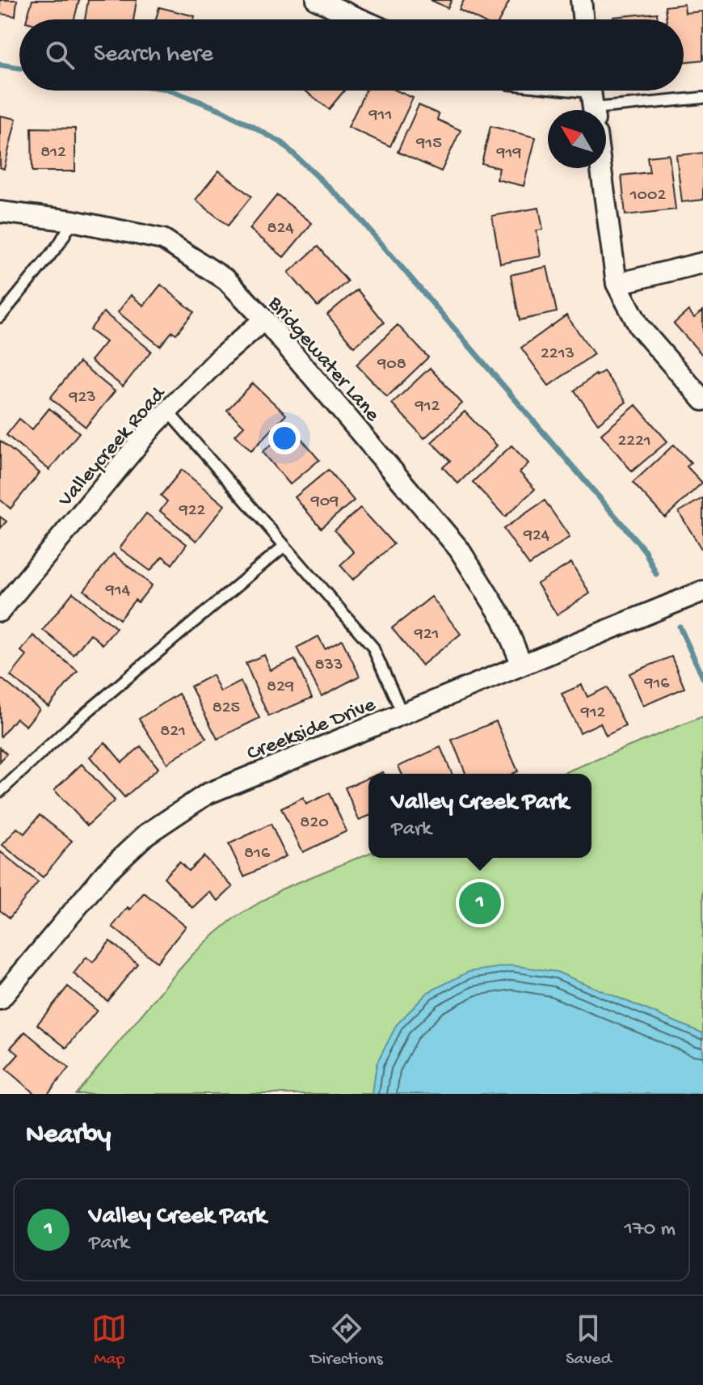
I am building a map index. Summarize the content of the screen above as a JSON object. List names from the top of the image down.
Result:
{
  "streets": {
    "street": ["Bridgewater Lane", "Valleycreek Road", "Creekside Drive"]
  },
  "crossings": [
    ["Bridgewater Lane", "Valleycreek Road"],
    ["Bridgewater Lane", "Creekside Drive"]
  ],
  "house_numbers": [
    "911",
    "915",
    "812",
    "919",
    "1002",
    "824",
    "2213",
    "908",
    "923",
    "912",
    "2221",
    "909",
    "922",
    "924",
    "914",
    "921",
    "833",
    "916",
    "829",
    "825",
    "912",
    "821",
    "820",
    "816"
  ],
  "north": "top left",
  "page": {
    "search": "Search here",
    "popup": ["Valley Creek Park", "Park"],
    "pins": "1",
    "heading": "Nearby",
    "list": [
      {
        "mark": "1",
        "name": "Valley Creek Park",
        "note": "Park",
        "value": "170 m"
      }
    ],
    "nav": ["Map", "Directions", "Saved"]
  }
}
